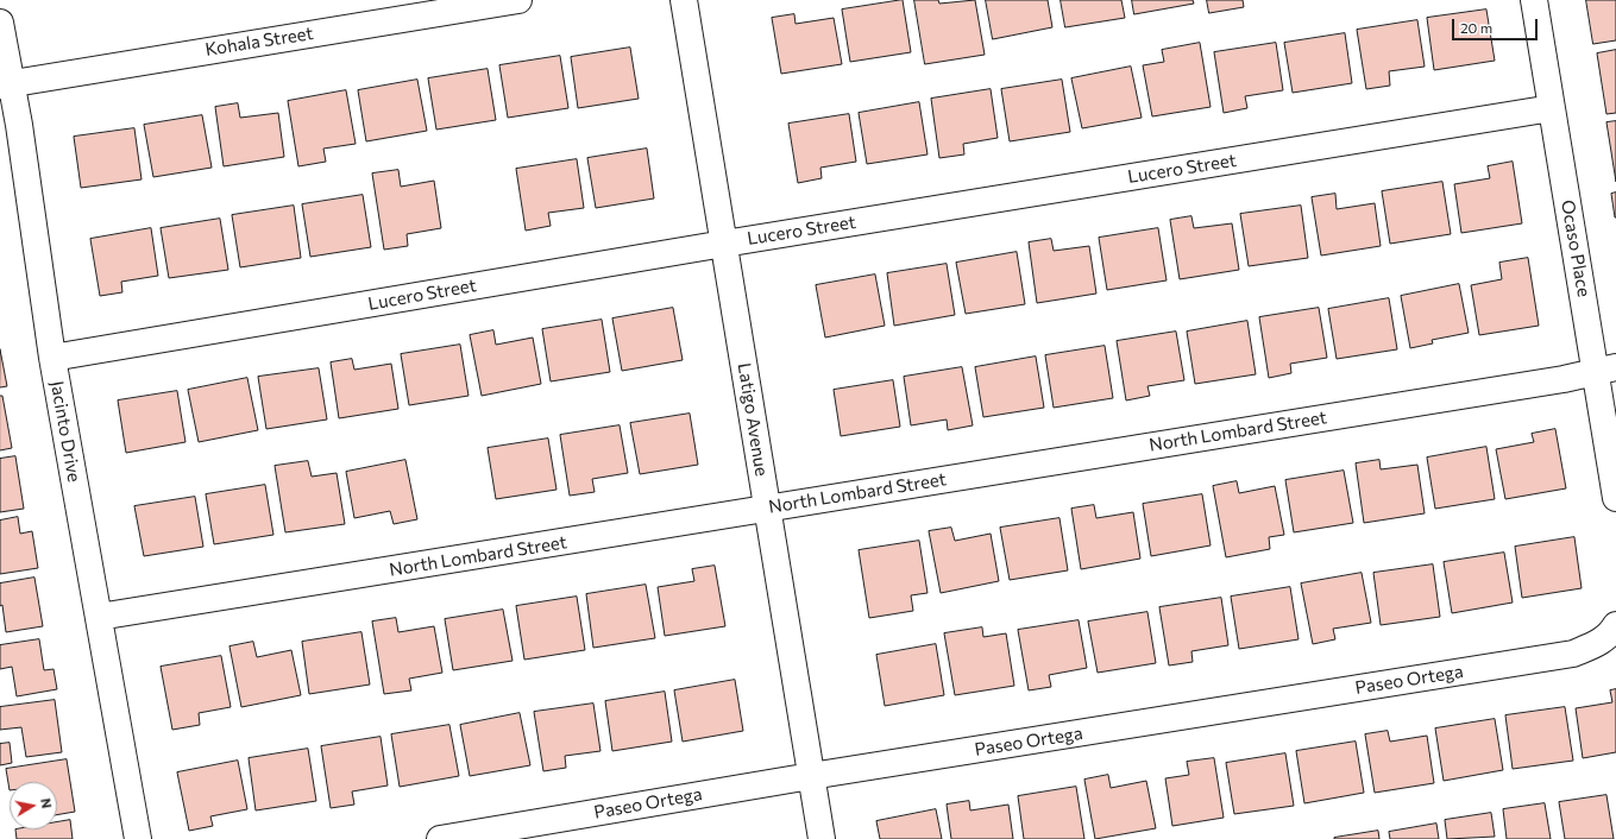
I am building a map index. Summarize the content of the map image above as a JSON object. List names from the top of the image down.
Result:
{
  "streets": {
    "street": [
      "Kohala Street",
      "Lucero Street",
      "Ocaso Place",
      "Latigo Avenue",
      "Jacinto Drive",
      "North Lombard Street",
      "Paseo Ortega"
    ]
  },
  "crossings": [
    ["Kohala Street", "Jacinto Drive"],
    ["Lucero Street", "Ocaso Place"],
    ["Lucero Street", "Latigo Avenue"],
    ["Lucero Street", "Jacinto Drive"],
    ["Ocaso Place", "North Lombard Street"],
    ["Latigo Avenue", "North Lombard Street"],
    ["Latigo Avenue", "Paseo Ortega"],
    ["Jacinto Drive", "North Lombard Street"]
  ],
  "scale_bar": "20 m",
  "north": "right"
}
